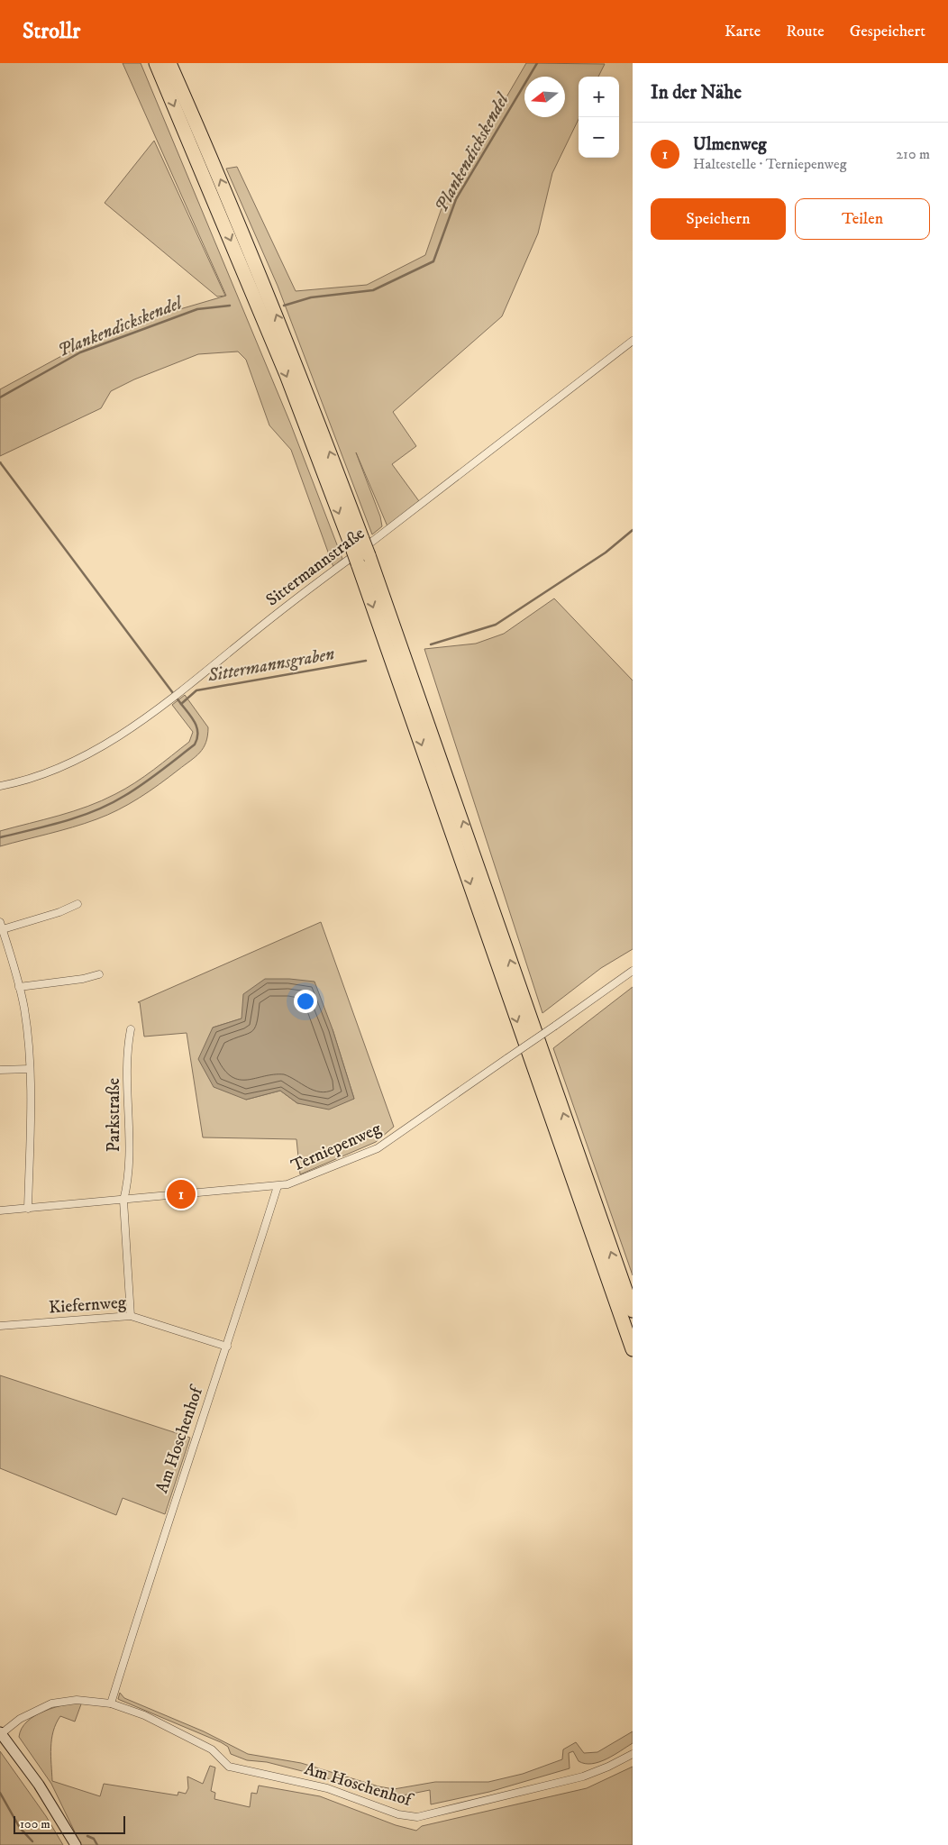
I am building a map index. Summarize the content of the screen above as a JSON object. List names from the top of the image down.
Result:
{
  "streets": {
    "street": [
      "Sittermannstraße",
      "Parkstraße",
      "Terniepenweg",
      "Kiefernweg",
      "Am Hoschenhof"
    ]
  },
  "crossings": [
    ["Parkstraße", "Terniepenweg"],
    ["Parkstraße", "Kiefernweg"],
    ["Terniepenweg", "Am Hoschenhof"],
    ["Kiefernweg", "Am Hoschenhof"]
  ],
  "water": ["Plankendickskendel", "Sittermannsgraben"],
  "scale_bar": "100 m",
  "north": "left",
  "page": {
    "header": "Strollr",
    "nav": ["Karte", "Route", "Gespeichert"],
    "heading": "In der Nähe",
    "map_buttons": ["+", "−"],
    "list": [
      {
        "mark": "1",
        "name": "Ulmenweg",
        "note": "Haltestelle · Terniepenweg",
        "value": "210 m"
      }
    ],
    "buttons": ["Speichern", "Teilen"],
    "pins": "1",
    "scale": "100 m"
  }
}
